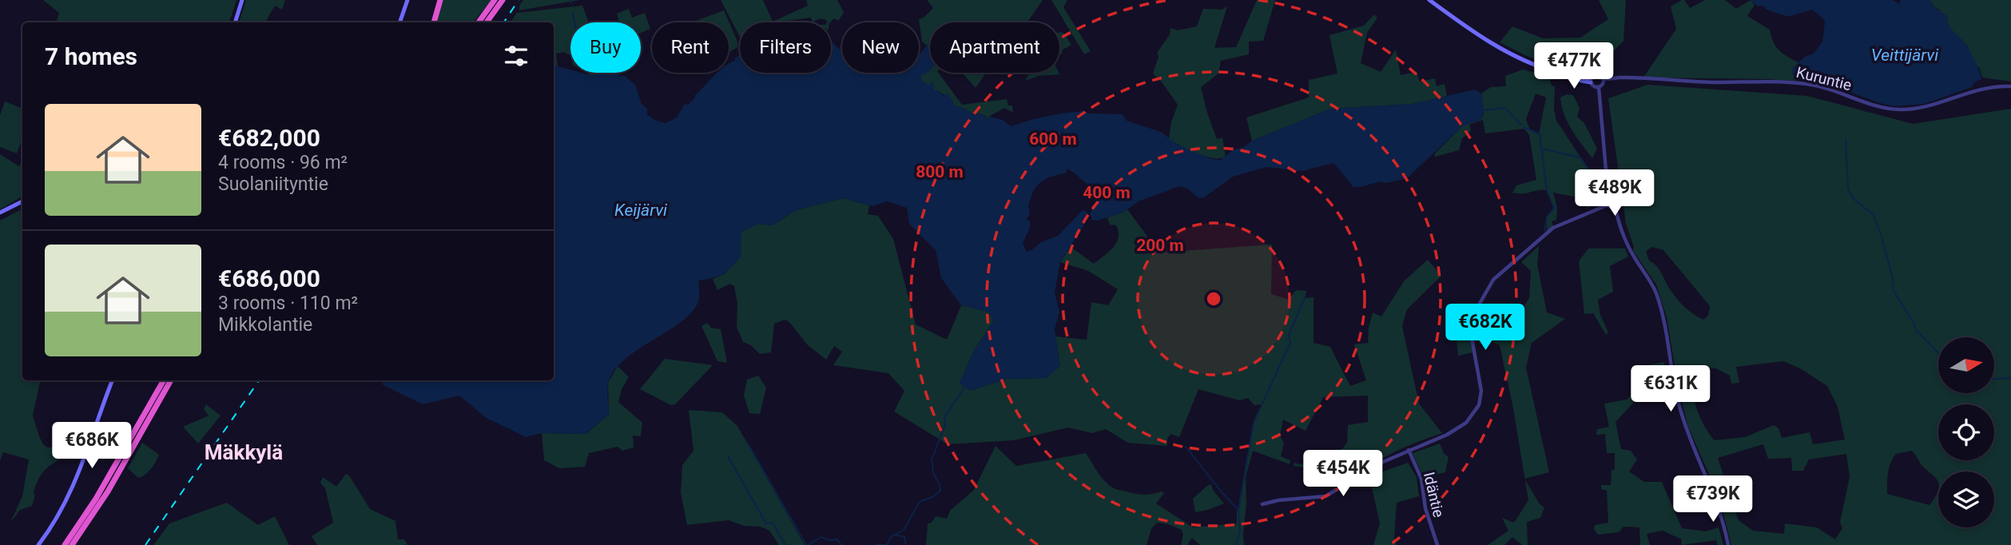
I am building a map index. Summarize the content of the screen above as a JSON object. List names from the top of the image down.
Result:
{
  "streets": {
    "main road": ["Kuruntie"],
    "street": ["Idäntie"]
  },
  "districts": ["Mäkkylä"],
  "water": ["Veittijärvi", "Keijärvi"],
  "north": "right",
  "page": {
    "chip": [
      "Buy",
      "Rent",
      "Filters",
      "New",
      "Apartment"
    ],
    "heading": "7 homes",
    "price": [
      "€477K",
      "€489K",
      "€682K",
      "€631K",
      "€686K",
      "€454K",
      "€739K"
    ],
    "list": [
      {
        "name": "€682,000",
        "note": "4 rooms · 96 m² · Suolaniityntie"
      },
      {
        "name": "€686,000",
        "note": "3 rooms · 110 m² · Mikkolantie"
      }
    ]
  },
  "rings": [
    "600 m",
    "800 m",
    "400 m",
    "200 m"
  ]
}
